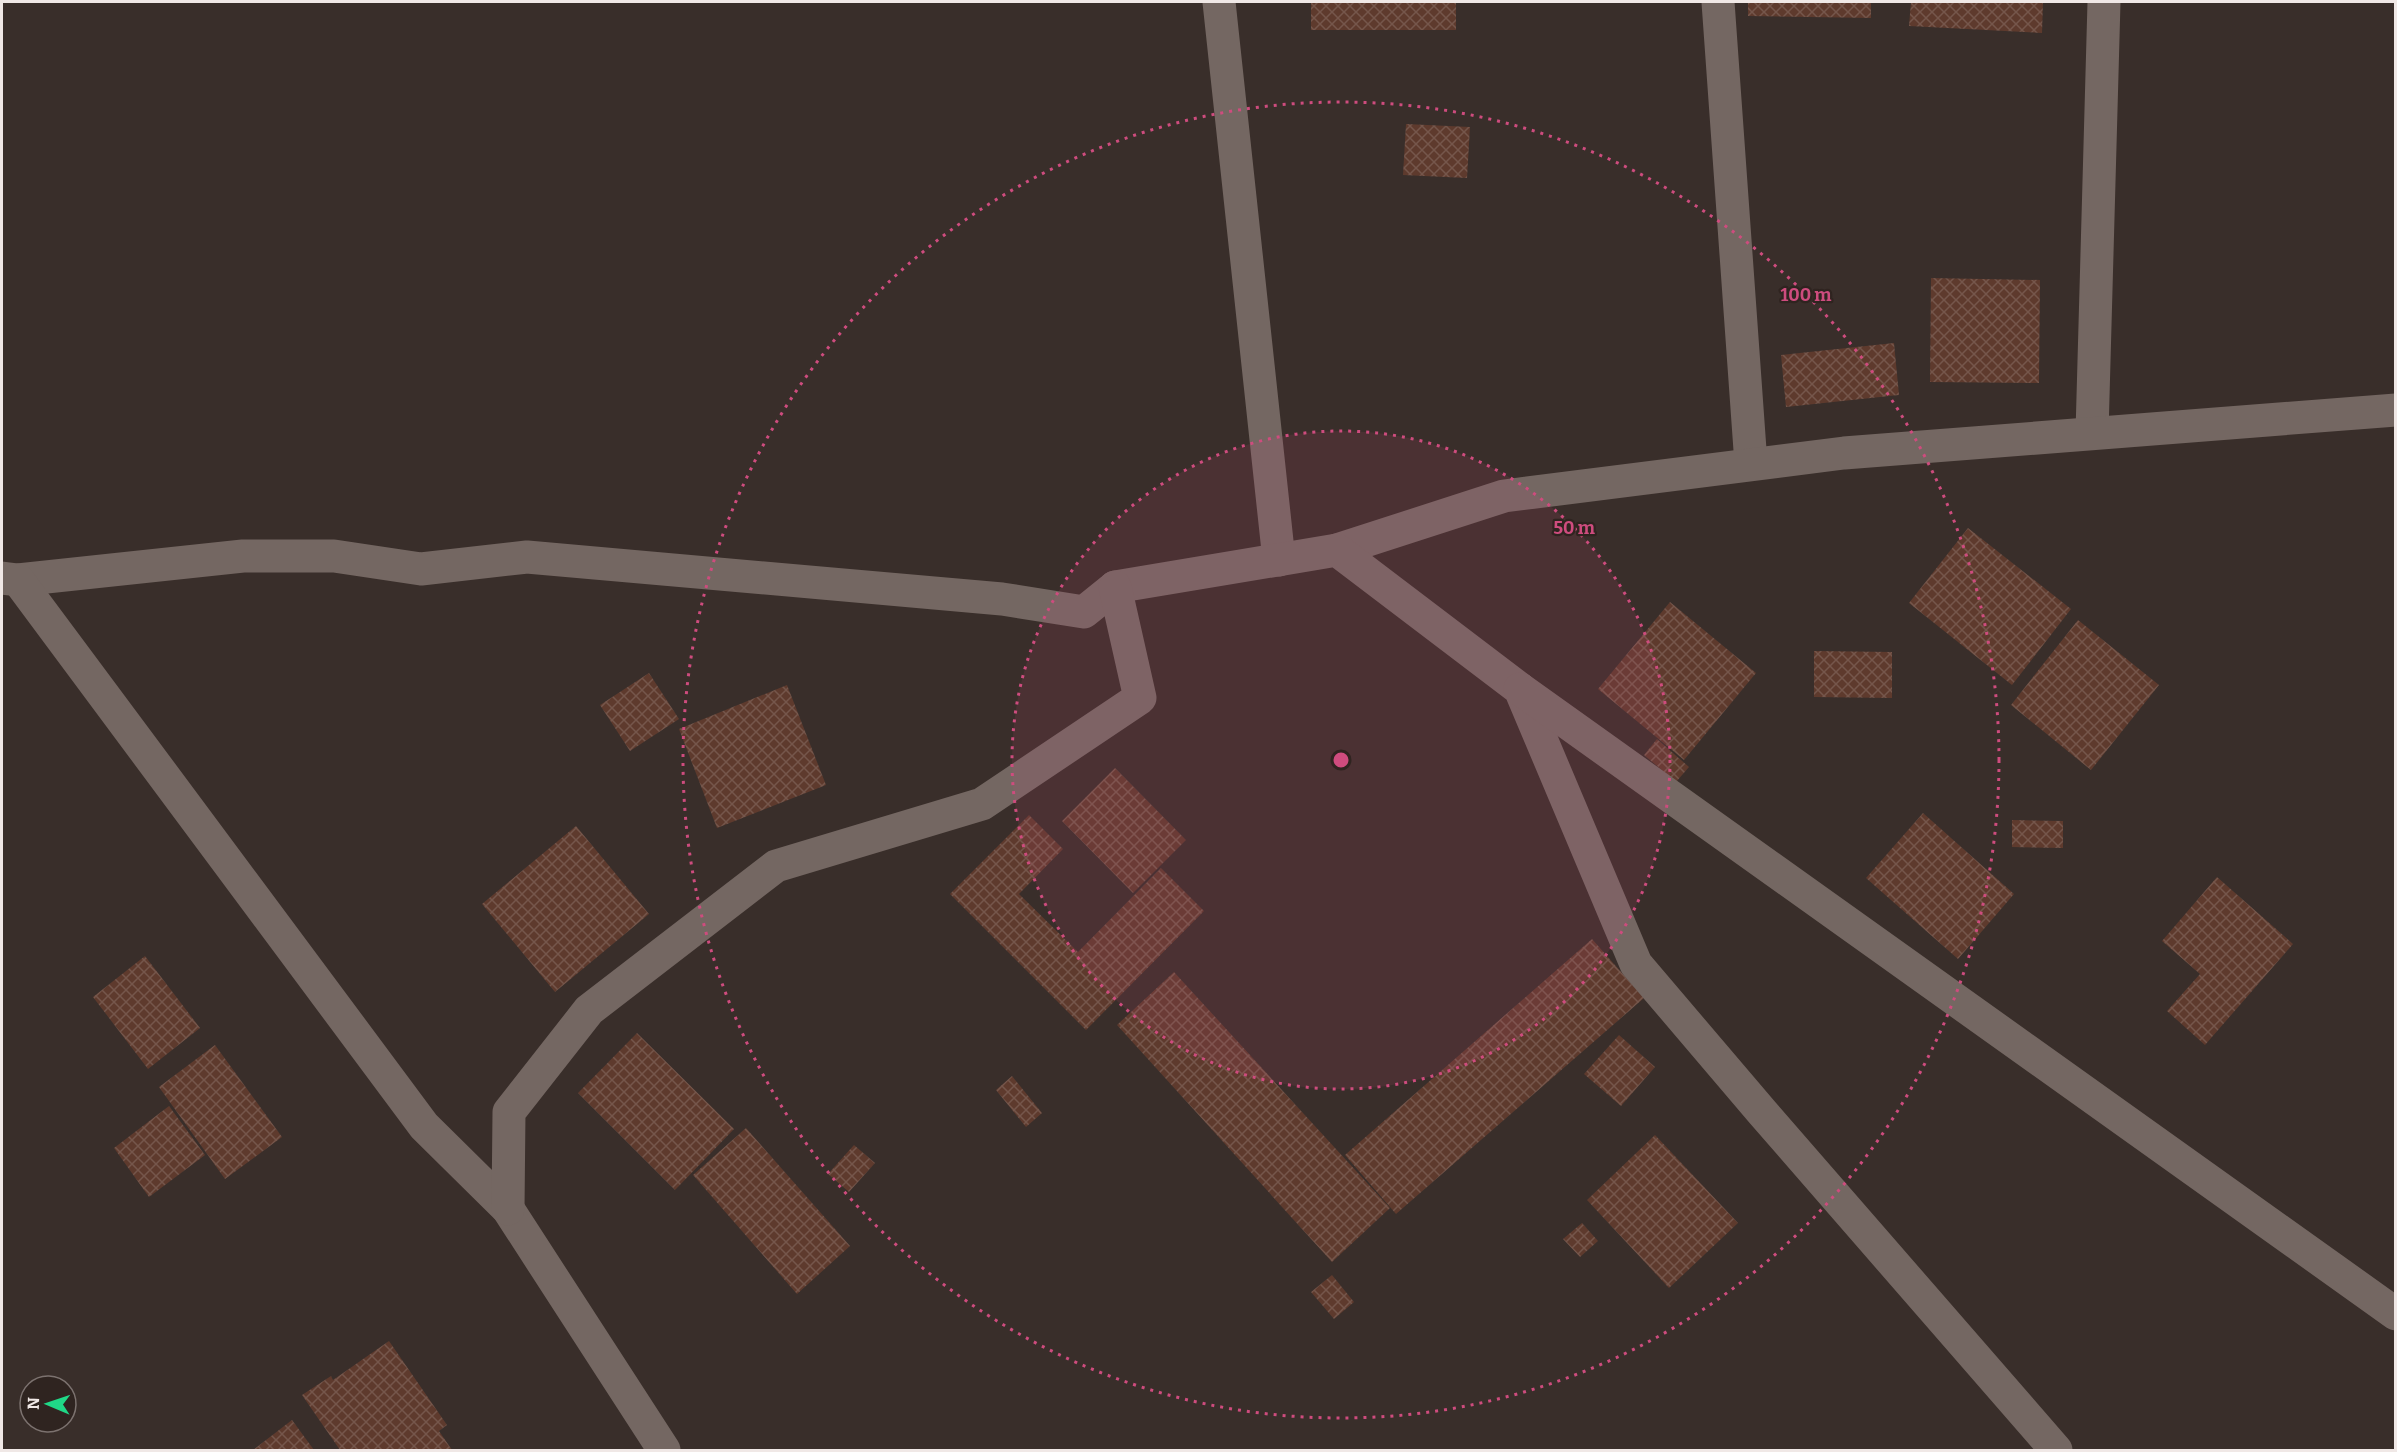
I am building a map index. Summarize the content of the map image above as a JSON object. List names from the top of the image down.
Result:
{
  "north": "left",
  "rings": ["100 m", "50 m"]
}
